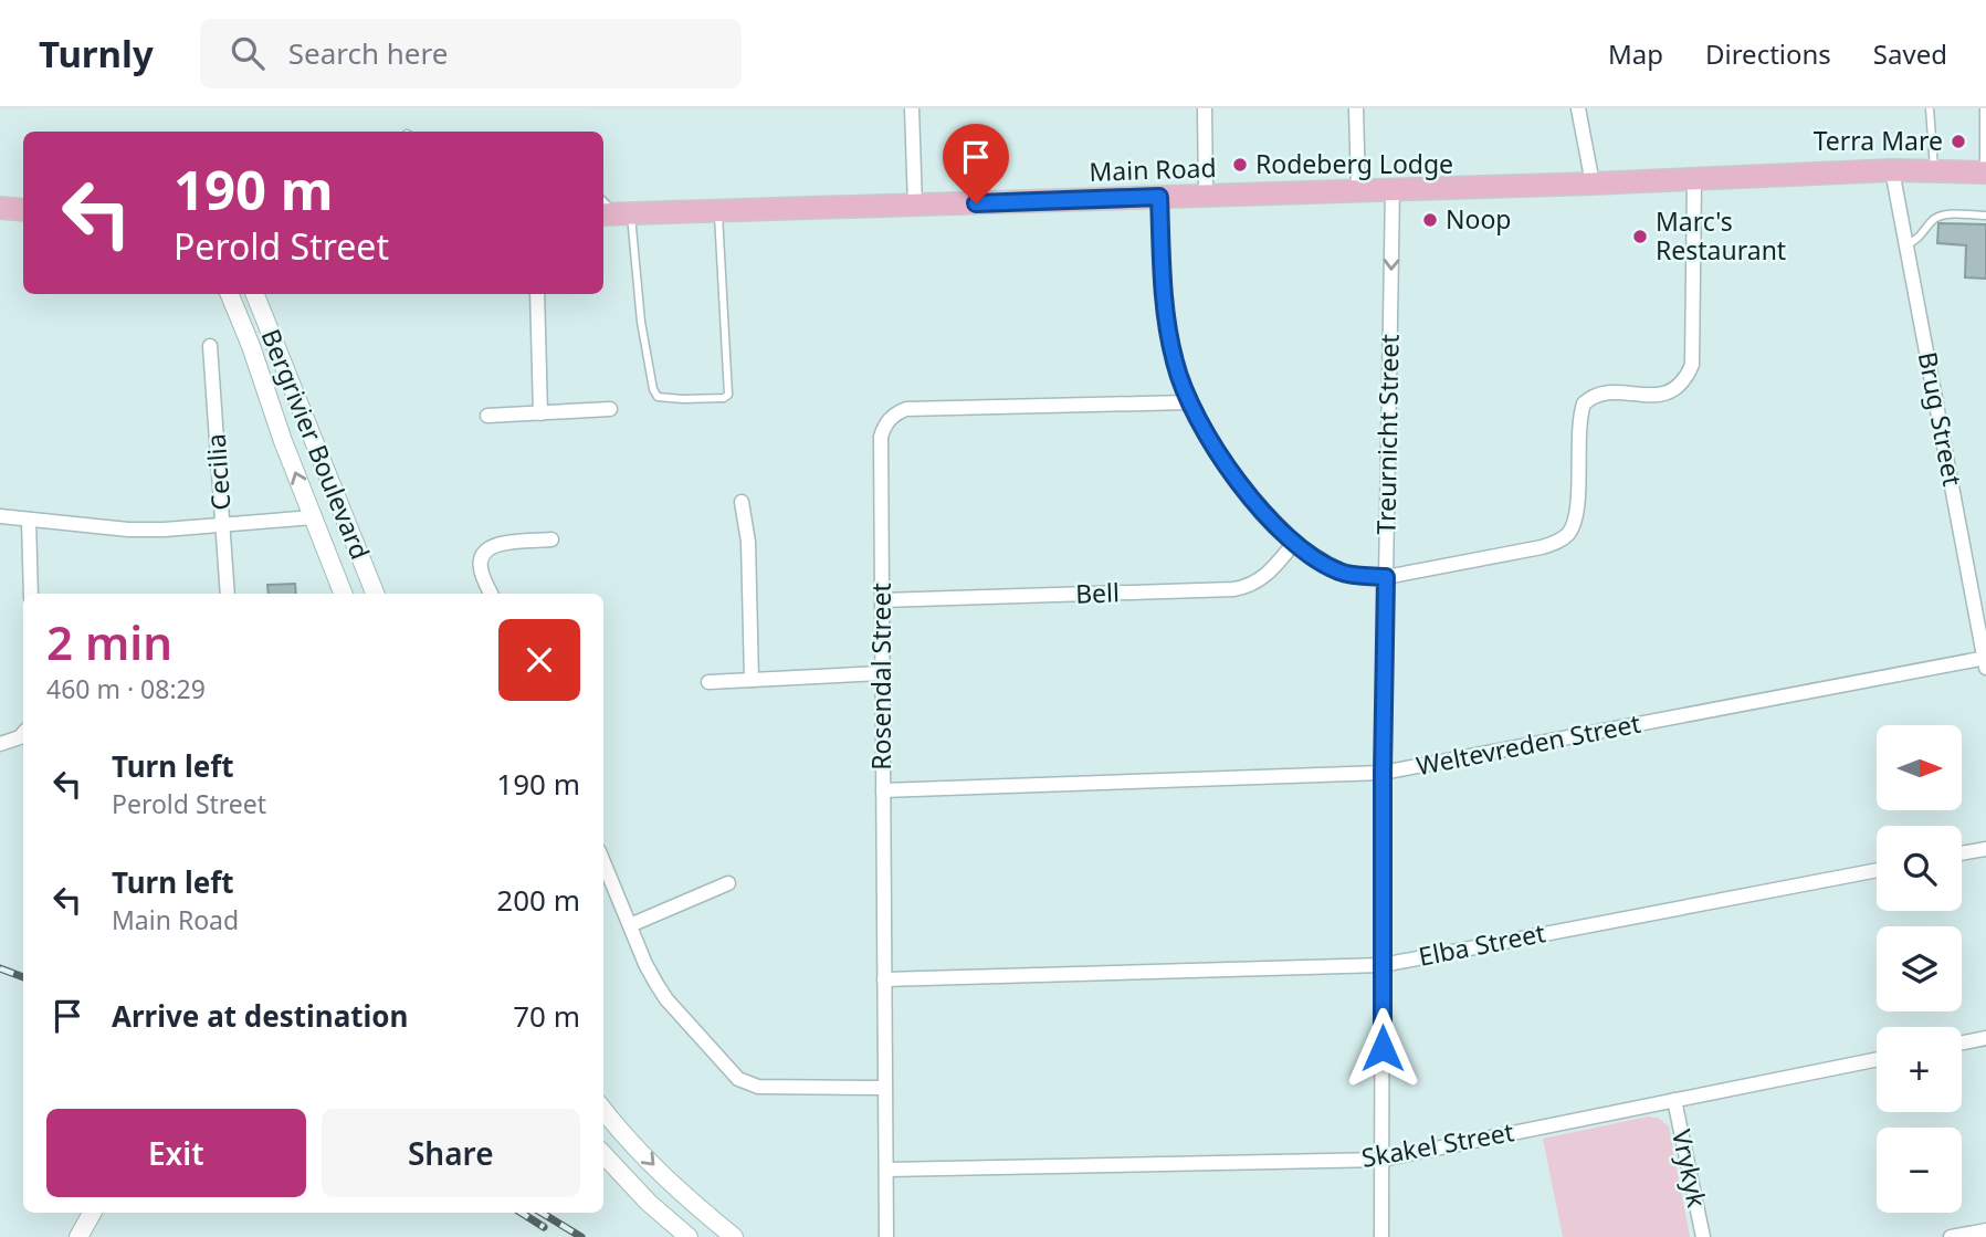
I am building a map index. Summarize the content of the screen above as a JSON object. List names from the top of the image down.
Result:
{
  "streets": {
    "main road": ["Main Road"],
    "street": [
      "Brug Street",
      "Treurnicht Street",
      "Bergrivier Boulevard",
      "Cecilia",
      "Bell",
      "Rosendal Street",
      "Weltevreden Street",
      "Elba Street",
      "Skakel Street",
      "Vrykyk"
    ]
  },
  "crossings": [
    ["Main Road", "Brug Street"],
    ["Main Road", "Treurnicht Street"],
    ["Brug Street", "Weltevreden Street"],
    ["Treurnicht Street", "Weltevreden Street"],
    ["Treurnicht Street", "Elba Street"],
    ["Treurnicht Street", "Skakel Street"],
    ["Bell", "Rosendal Street"],
    ["Rosendal Street", "Weltevreden Street"],
    ["Rosendal Street", "Elba Street"],
    ["Rosendal Street", "Skakel Street"],
    ["Skakel Street", "Vrykyk"]
  ],
  "one_way": ["Treurnicht Street"],
  "places": [
    "Terra Mare",
    "Rodeberg Lodge",
    "Noop",
    "Marc's Restaurant"
  ],
  "north": "right",
  "page": {
    "header": "Turnly",
    "search": "Search here",
    "nav": ["Map", "Directions", "Saved"],
    "turn": ["190 m", "Perold Street"],
    "heading": ["2 min", "460 m · 08:29"],
    "map_buttons": ["+", "−"],
    "list": [
      {
        "name": "Turn left",
        "note": "Perold Street",
        "value": "190 m"
      },
      {
        "name": "Turn left",
        "note": "Main Road",
        "value": "200 m"
      },
      {
        "name": "Arrive at destination",
        "value": "70 m"
      }
    ],
    "buttons": ["Exit", "Share"]
  }
}
